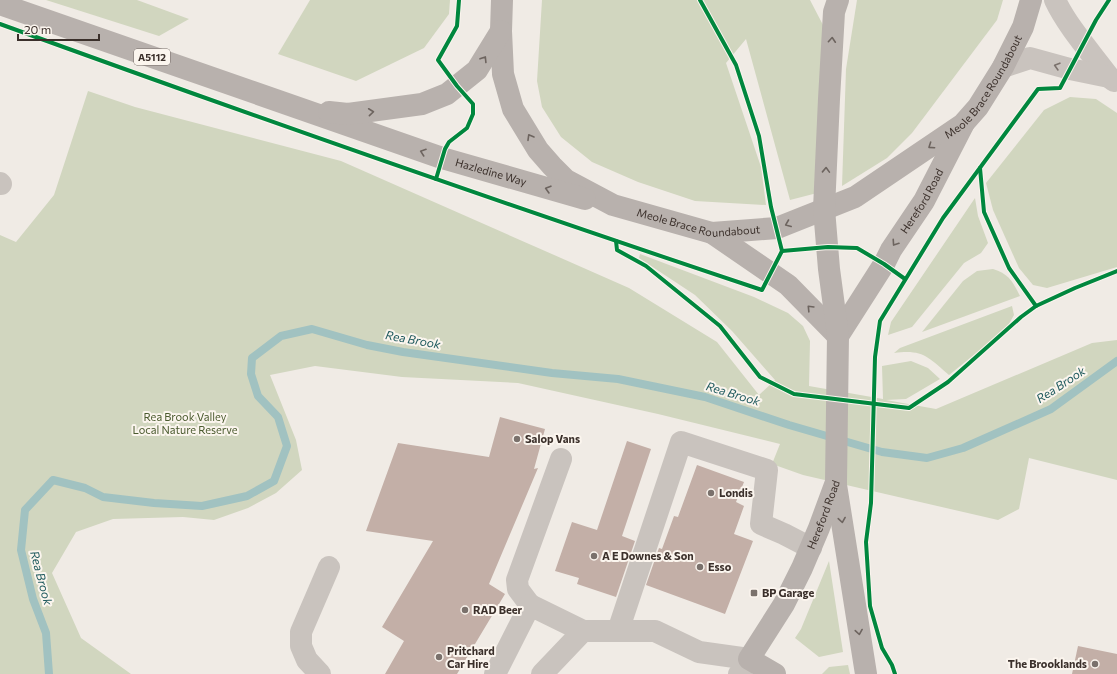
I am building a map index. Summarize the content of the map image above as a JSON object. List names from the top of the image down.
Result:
{
  "streets": {
    "main road": [
      "A5112",
      "Meole Brace Roundabout",
      "Hazledine Way",
      "Hereford Road"
    ]
  },
  "crossings": [
    ["Meole Brace Roundabout", "Hazledine Way"],
    ["Meole Brace Roundabout", "Hereford Road"]
  ],
  "one_way": ["Hereford Road"],
  "water": ["Rea Brook"],
  "parks": ["Rea Brook Valley Local Nature Reserve"],
  "places": {
    "other": [
      "Salop Vans",
      "Londis",
      "A E Downes & Son",
      "Esso",
      "RAD Beer",
      "Pritchard Car Hire",
      "The Brooklands"
    ],
    "transit": ["BP Garage"]
  },
  "scale_bar": "20 m"
}
